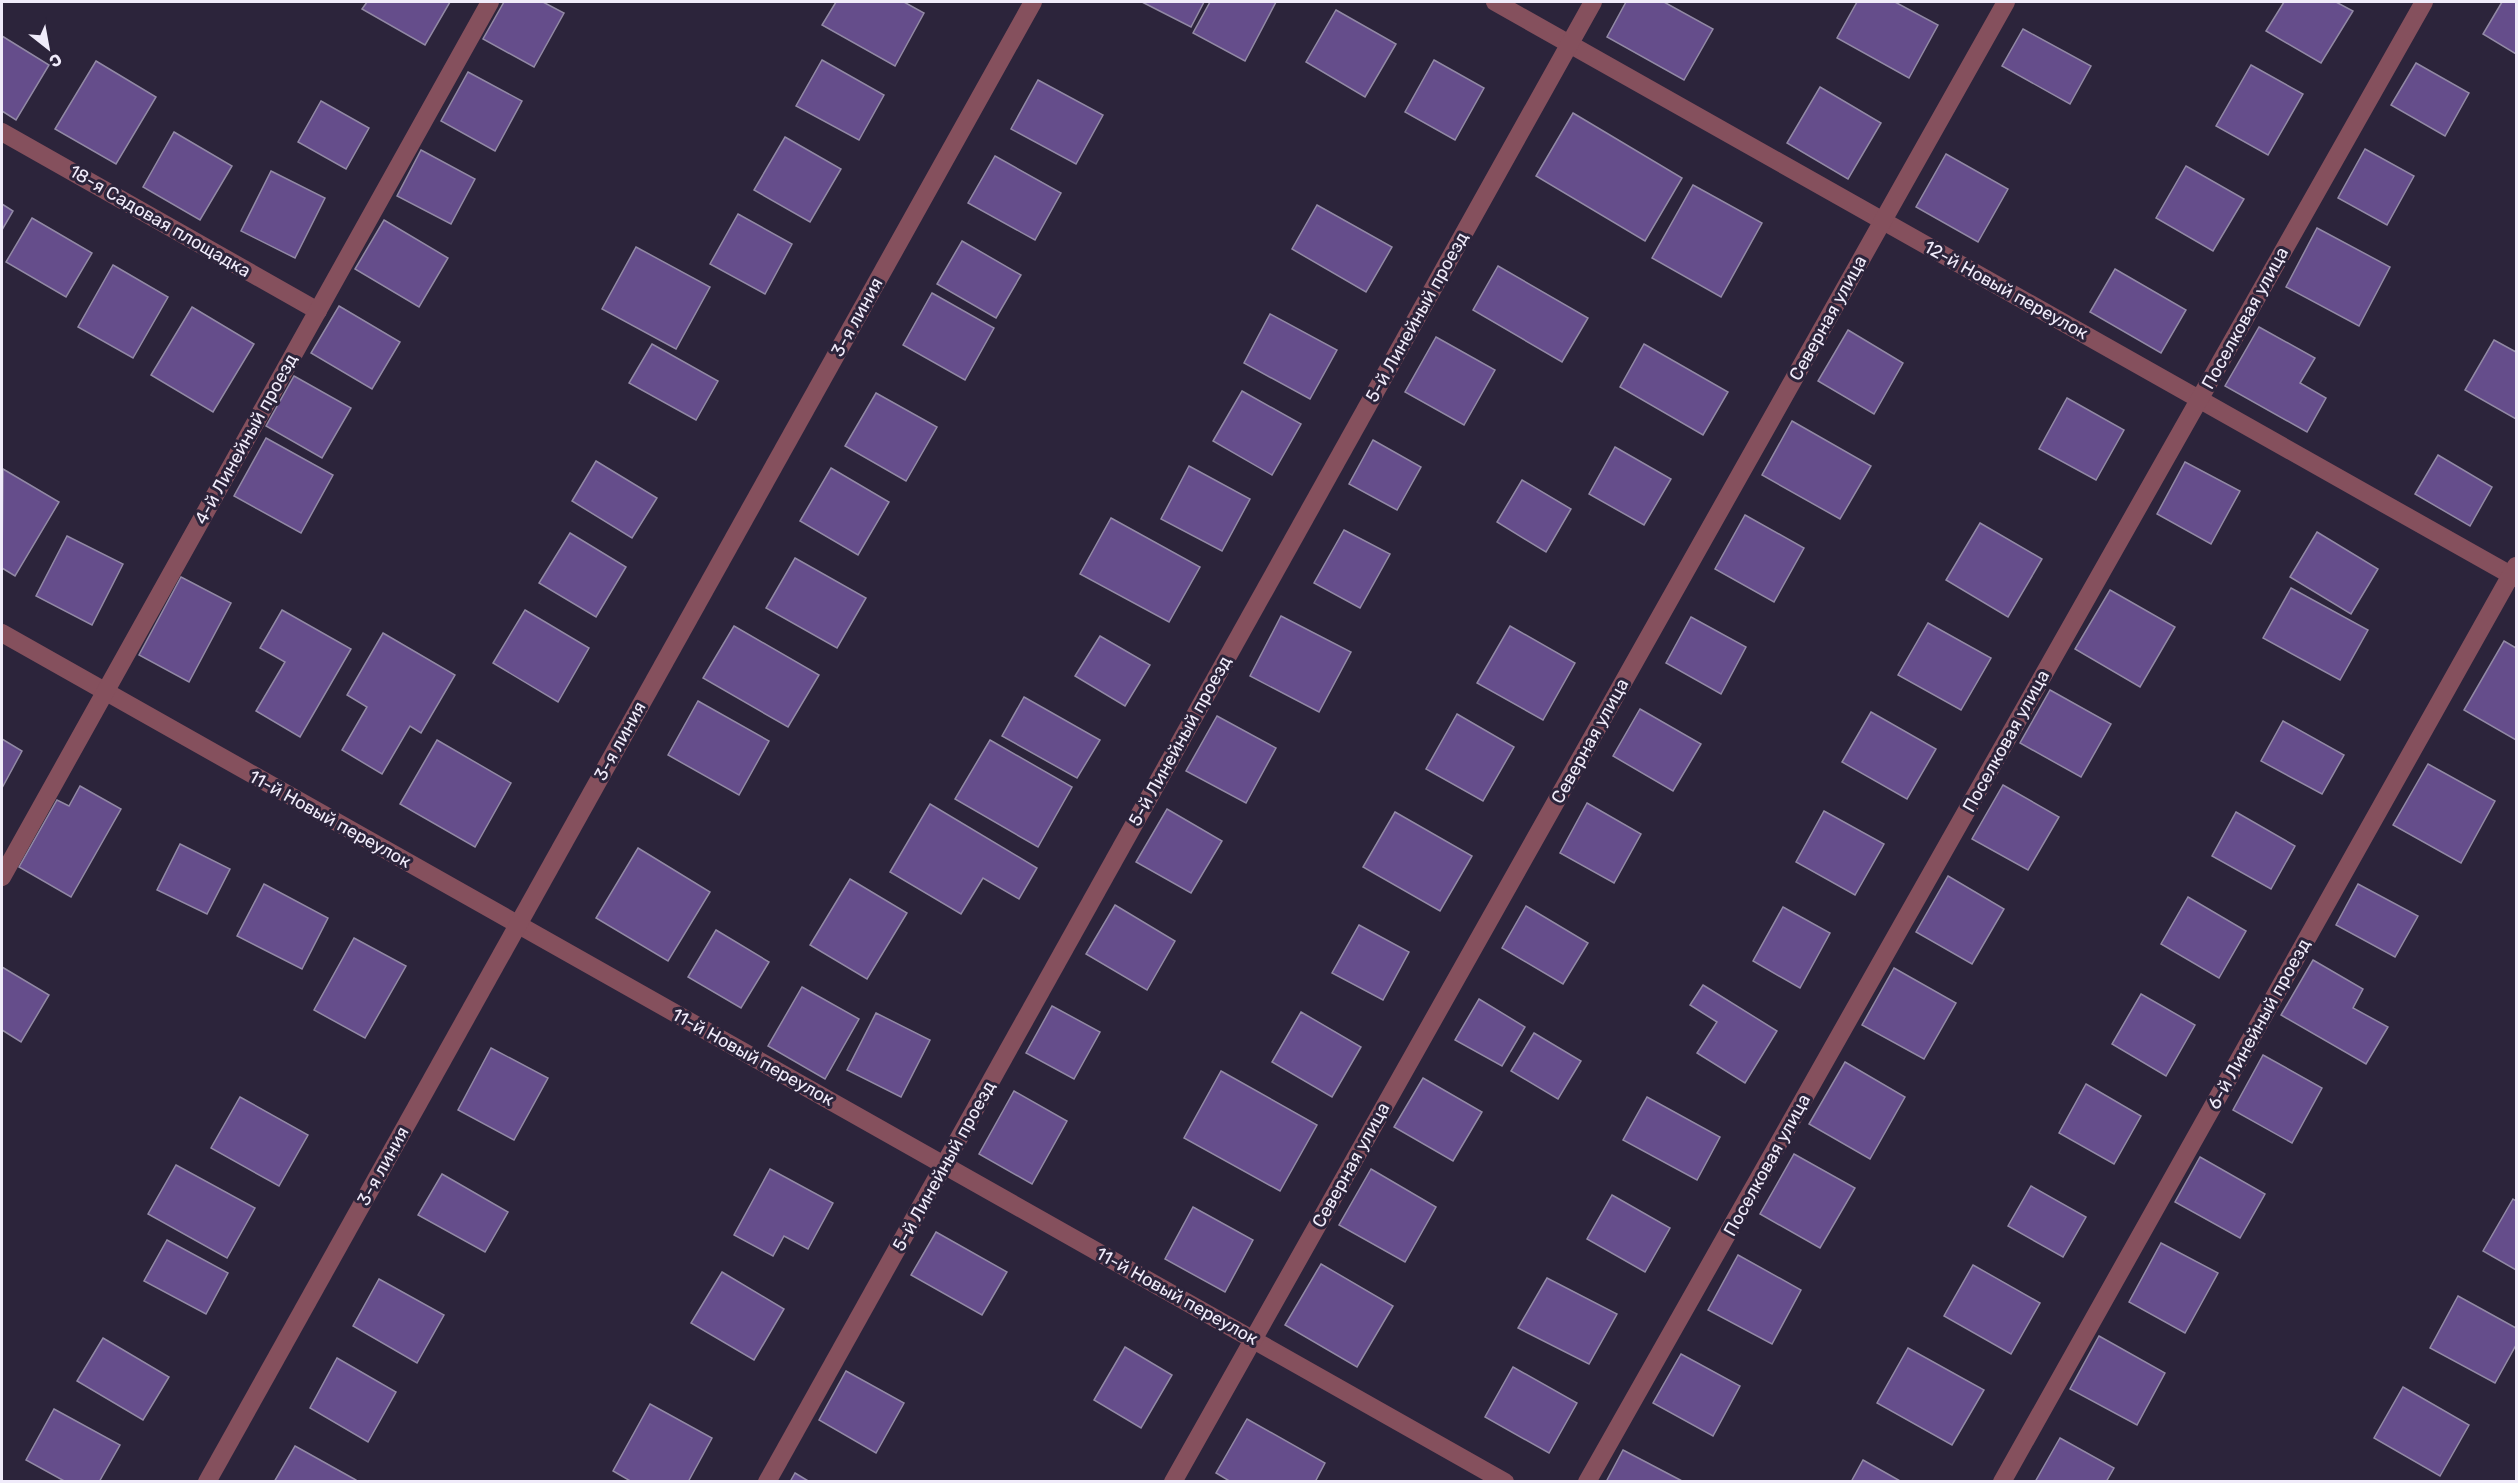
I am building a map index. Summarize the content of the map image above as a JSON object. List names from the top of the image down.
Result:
{
  "streets": {
    "street": [
      "18-я Садовая площадка",
      "12-й Новый переулок",
      "3-я линия",
      "5-й Линейный проезд",
      "Северная улица",
      "Поселковая улица",
      "4-й Линейный проезд",
      "11-й Новый переулок",
      "6-й Линейный проезд"
    ]
  },
  "crossings": [
    ["18-я Садовая площадка", "4-й Линейный проезд"],
    ["12-й Новый переулок", "5-й Линейный проезд"],
    ["12-й Новый переулок", "Северная улица"],
    ["12-й Новый переулок", "Поселковая улица"],
    ["12-й Новый переулок", "6-й Линейный проезд"],
    ["3-я линия", "11-й Новый переулок"],
    ["5-й Линейный проезд", "11-й Новый переулок"],
    ["Северная улица", "11-й Новый переулок"],
    ["4-й Линейный проезд", "11-й Новый переулок"]
  ],
  "north": "bottom right"
}
